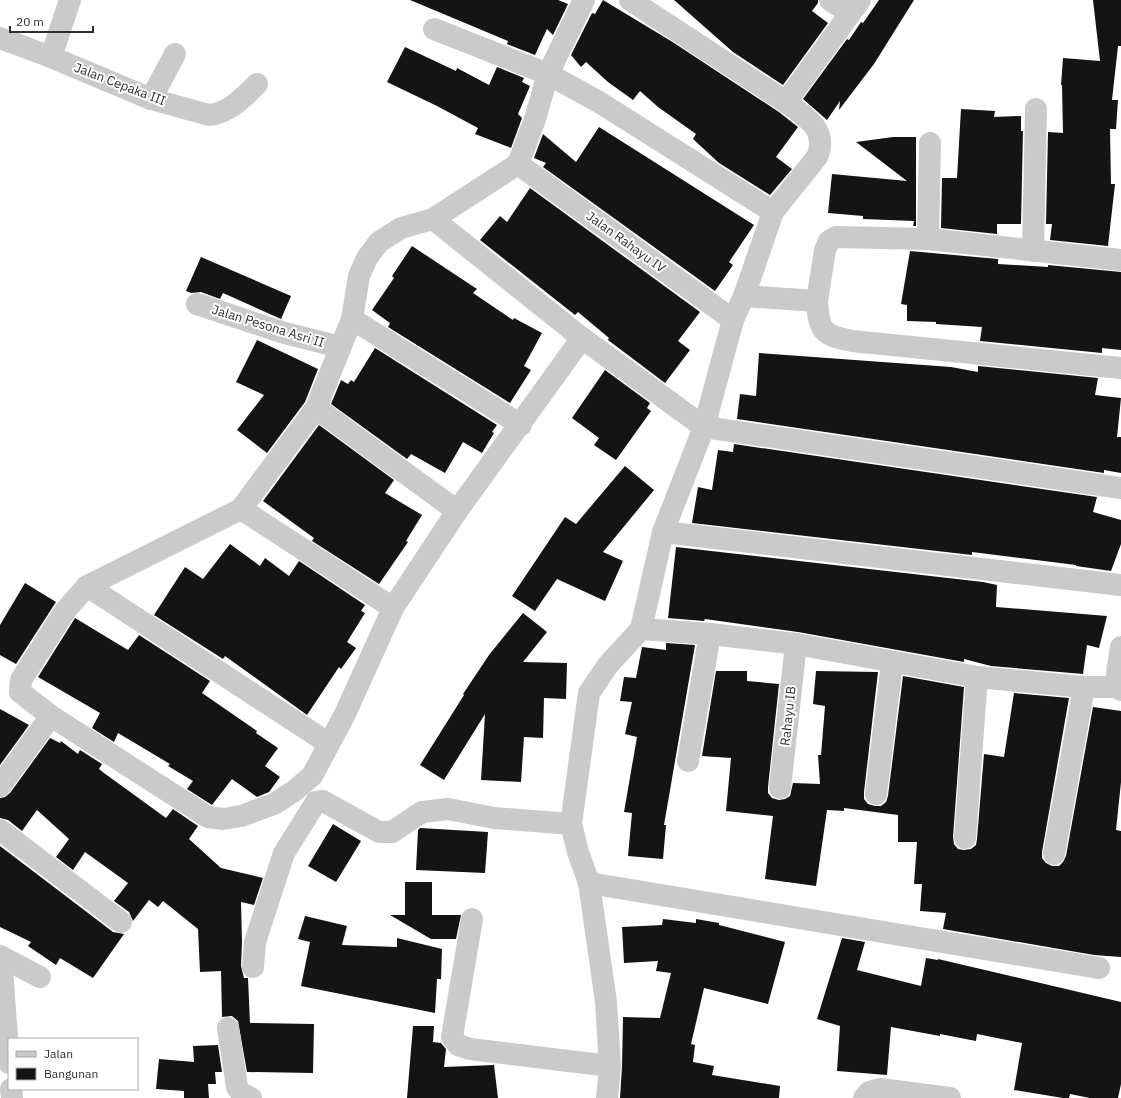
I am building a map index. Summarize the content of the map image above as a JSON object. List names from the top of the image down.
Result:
{
  "streets": {
    "street": [
      "Jalan Cepaka III",
      "Jalan Rahayu IV",
      "Jalan Pesona Asri II",
      "Rahayu IB"
    ]
  },
  "legend": ["Jalan", "Bangunan"],
  "scale_bar": "20 m"
}
